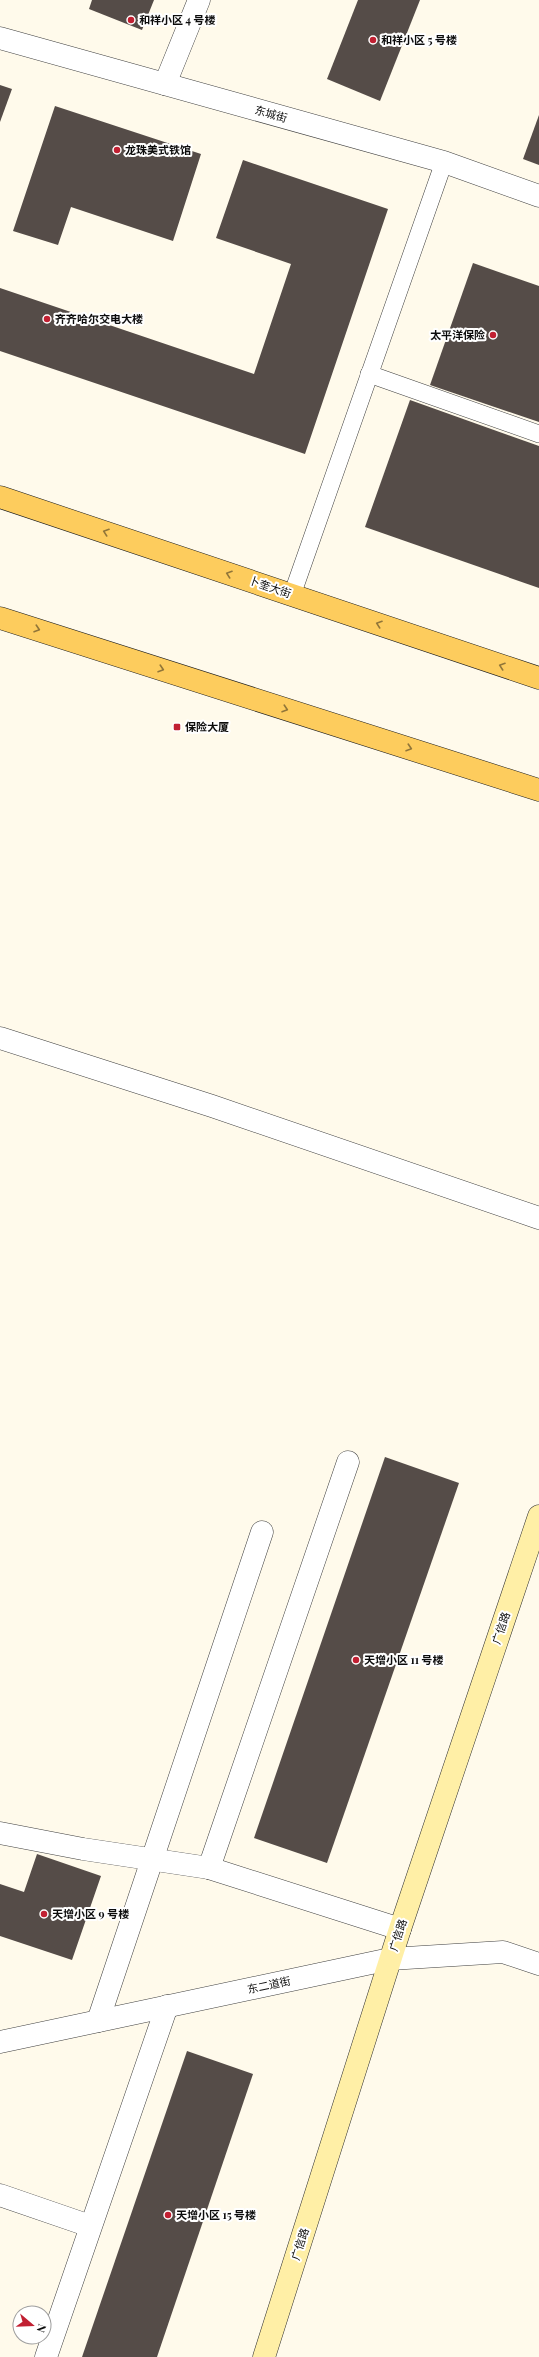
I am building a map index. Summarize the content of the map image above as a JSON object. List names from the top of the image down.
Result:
{
  "streets": {
    "main road": ["卜奎大街", "广信路"],
    "street": ["东城街", "东二道街"]
  },
  "crossings": [
    ["广信路", "东二道街"]
  ],
  "places": {
    "other": [
      "和祥小区 4 号楼",
      "和祥小区 5 号楼",
      "龙珠美式铁馆",
      "齐齐哈尔交电大楼",
      "太平洋保险",
      "天增小区 11 号楼",
      "天增小区 9 号楼",
      "天增小区 15 号楼"
    ],
    "transit": ["保险大厦"]
  },
  "north": "right"
}
